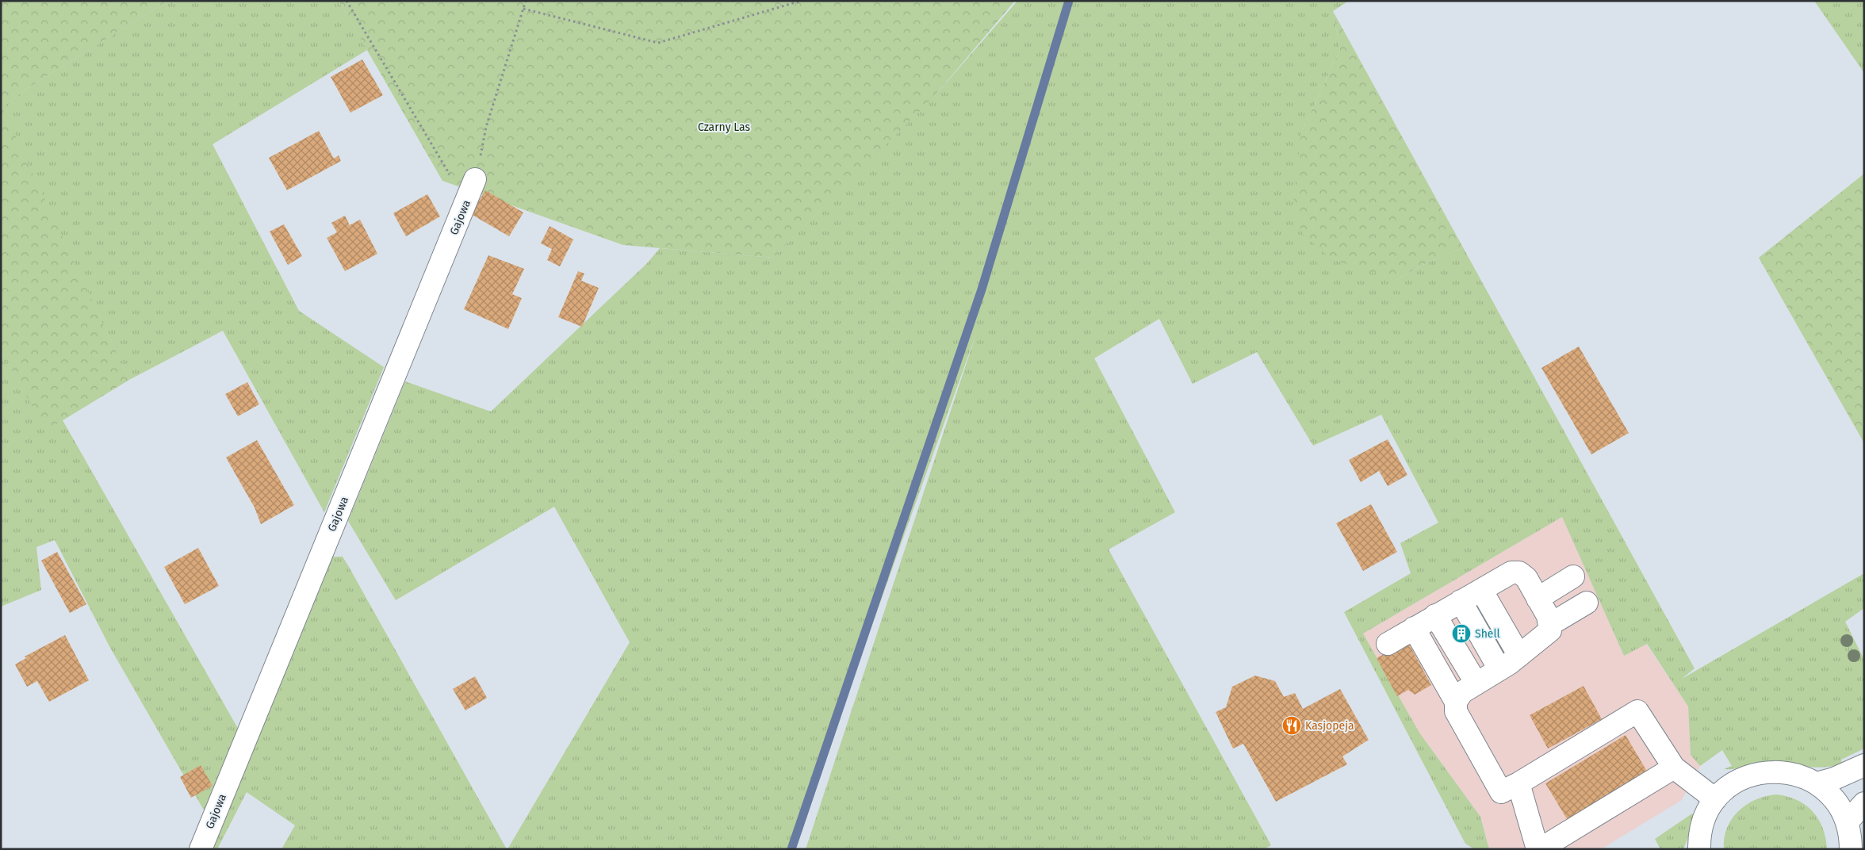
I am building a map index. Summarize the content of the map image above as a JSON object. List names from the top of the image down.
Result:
{
  "streets": {
    "street": ["Gajowa"]
  },
  "parks": ["Czarny Las"],
  "places": {
    "building": ["Shell"],
    "restaurant": ["Kasjopeja"]
  }
}
